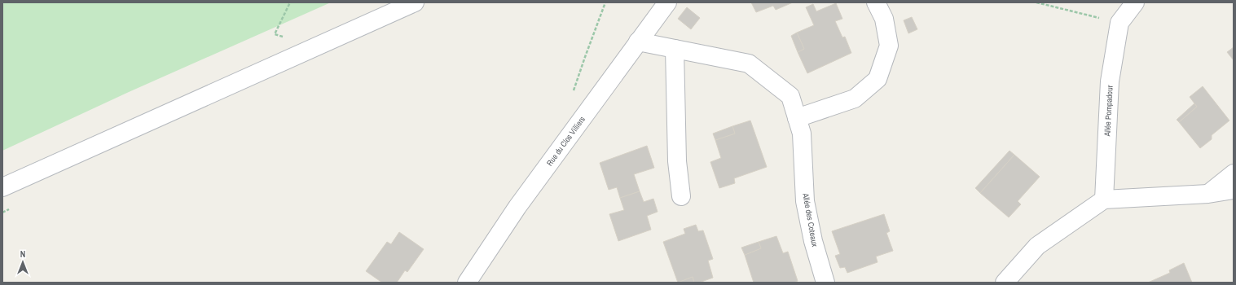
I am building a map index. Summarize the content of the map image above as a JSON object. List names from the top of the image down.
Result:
{
  "streets": {
    "street": ["Allée Pompadour", "Rue du Clos Villiers", "Allée des Coteaux"]
  },
  "crossings": [
    ["Rue du Clos Villiers", "Allée des Coteaux"]
  ],
  "north": "top"
}
